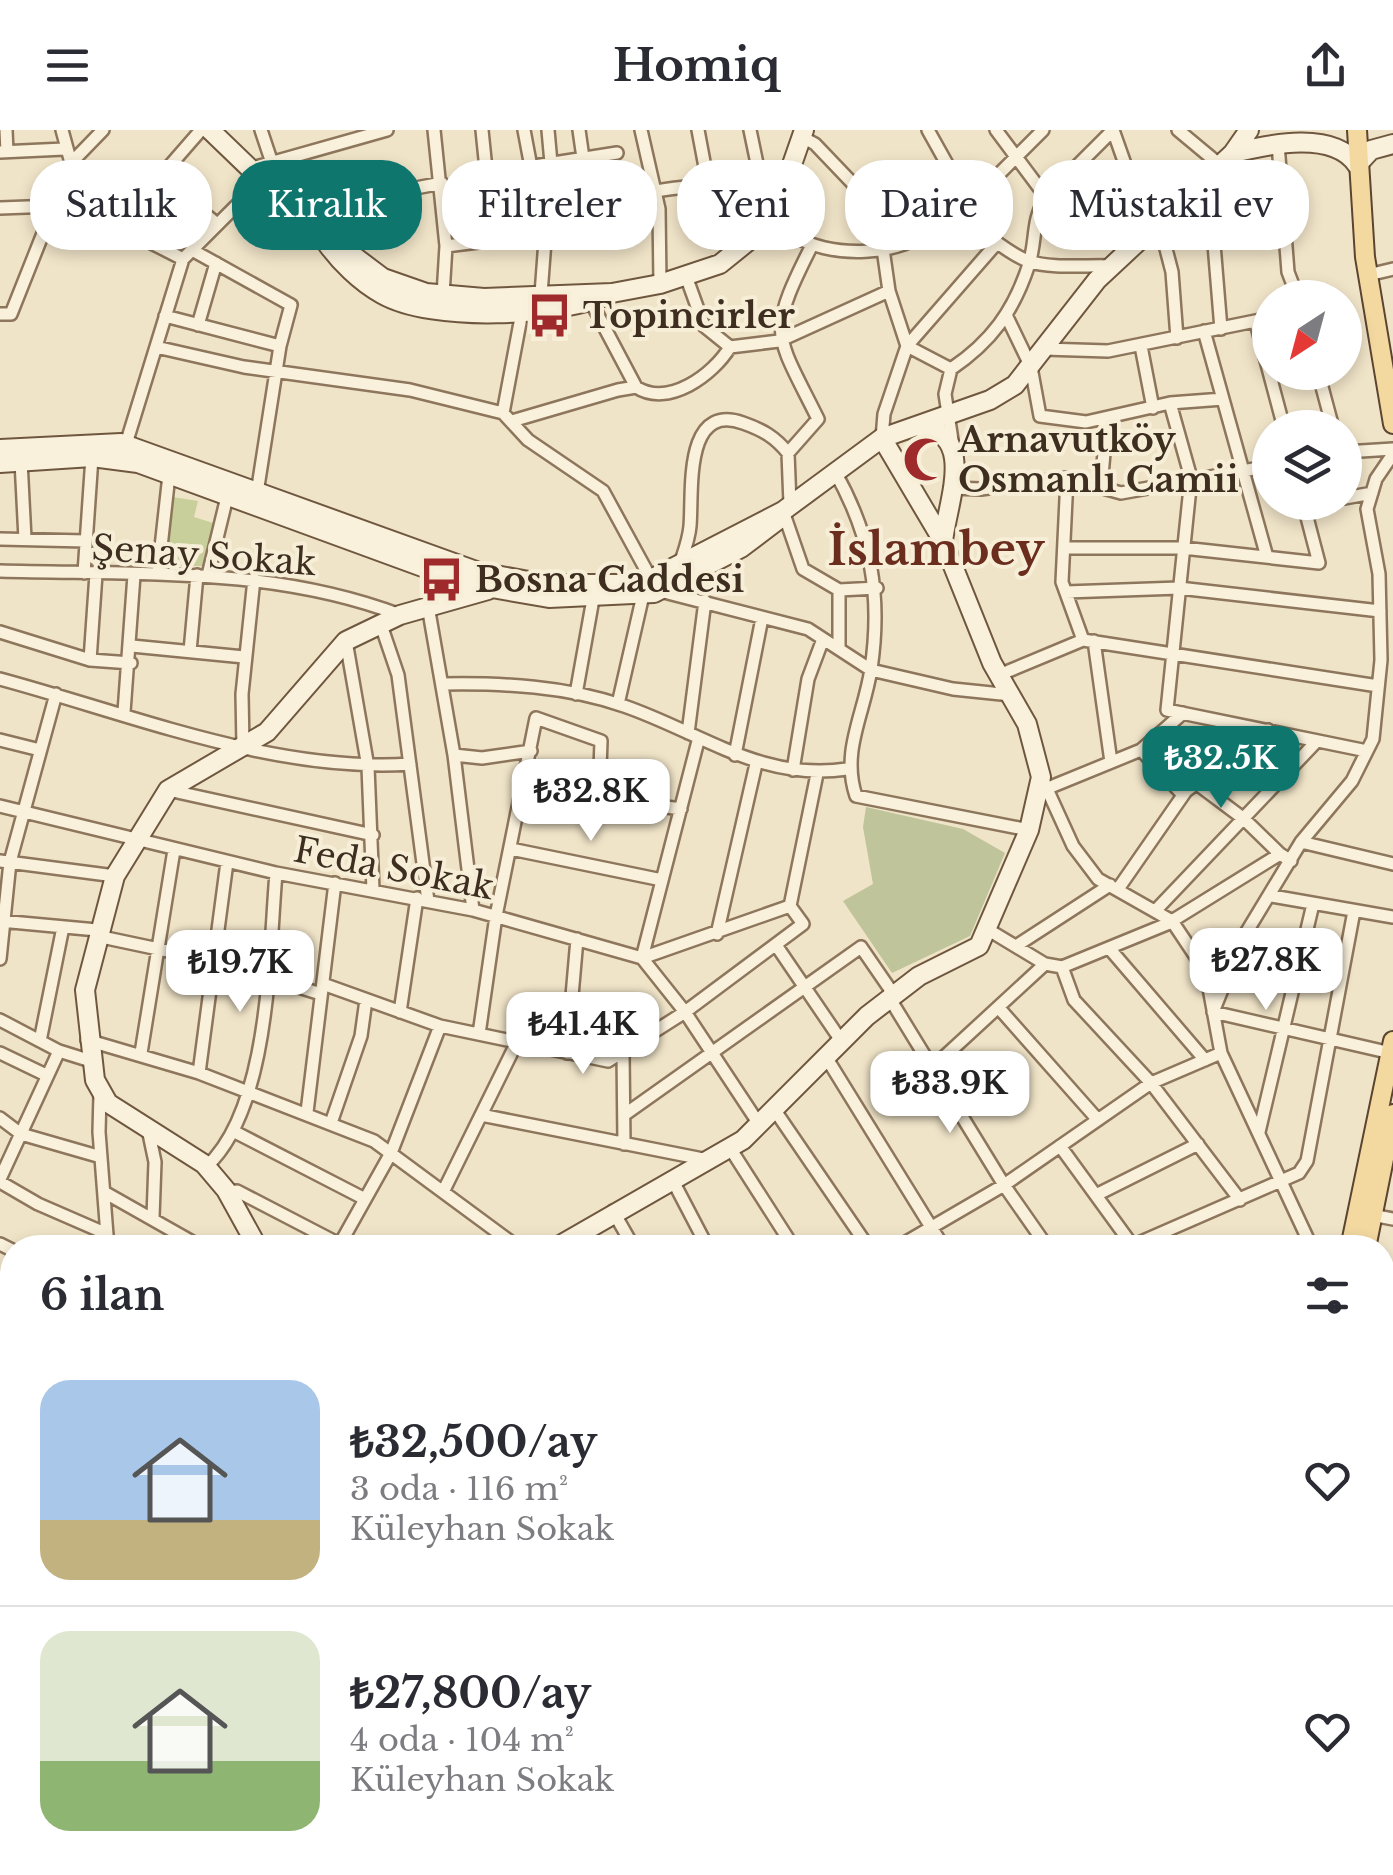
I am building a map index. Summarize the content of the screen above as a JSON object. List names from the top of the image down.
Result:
{
  "streets": {
    "street": ["Şenay Sokak", "Feda Sokak"]
  },
  "districts": ["İslambey"],
  "places": {
    "bus stop": ["Topincirler", "Bosna Caddesi"],
    "mosque": ["Arnavutköy Osmanlı Camii"]
  },
  "north": "bottom left",
  "page": {
    "header": "Homiq",
    "chip": [
      "Satılık",
      "Kiralık",
      "Filtreler",
      "Yeni",
      "Daire",
      "Müstakil ev"
    ],
    "price": [
      "₺32.5K",
      "₺32.8K",
      "₺27.8K",
      "₺19.7K",
      "₺41.4K",
      "₺33.9K"
    ],
    "heading": "6 ilan",
    "list": [
      {
        "name": "₺32,500/ay",
        "note": "3 oda · 116 m² · Küleyhan Sokak"
      },
      {
        "name": "₺27,800/ay",
        "note": "4 oda · 104 m² · Küleyhan Sokak"
      }
    ]
  }
}
